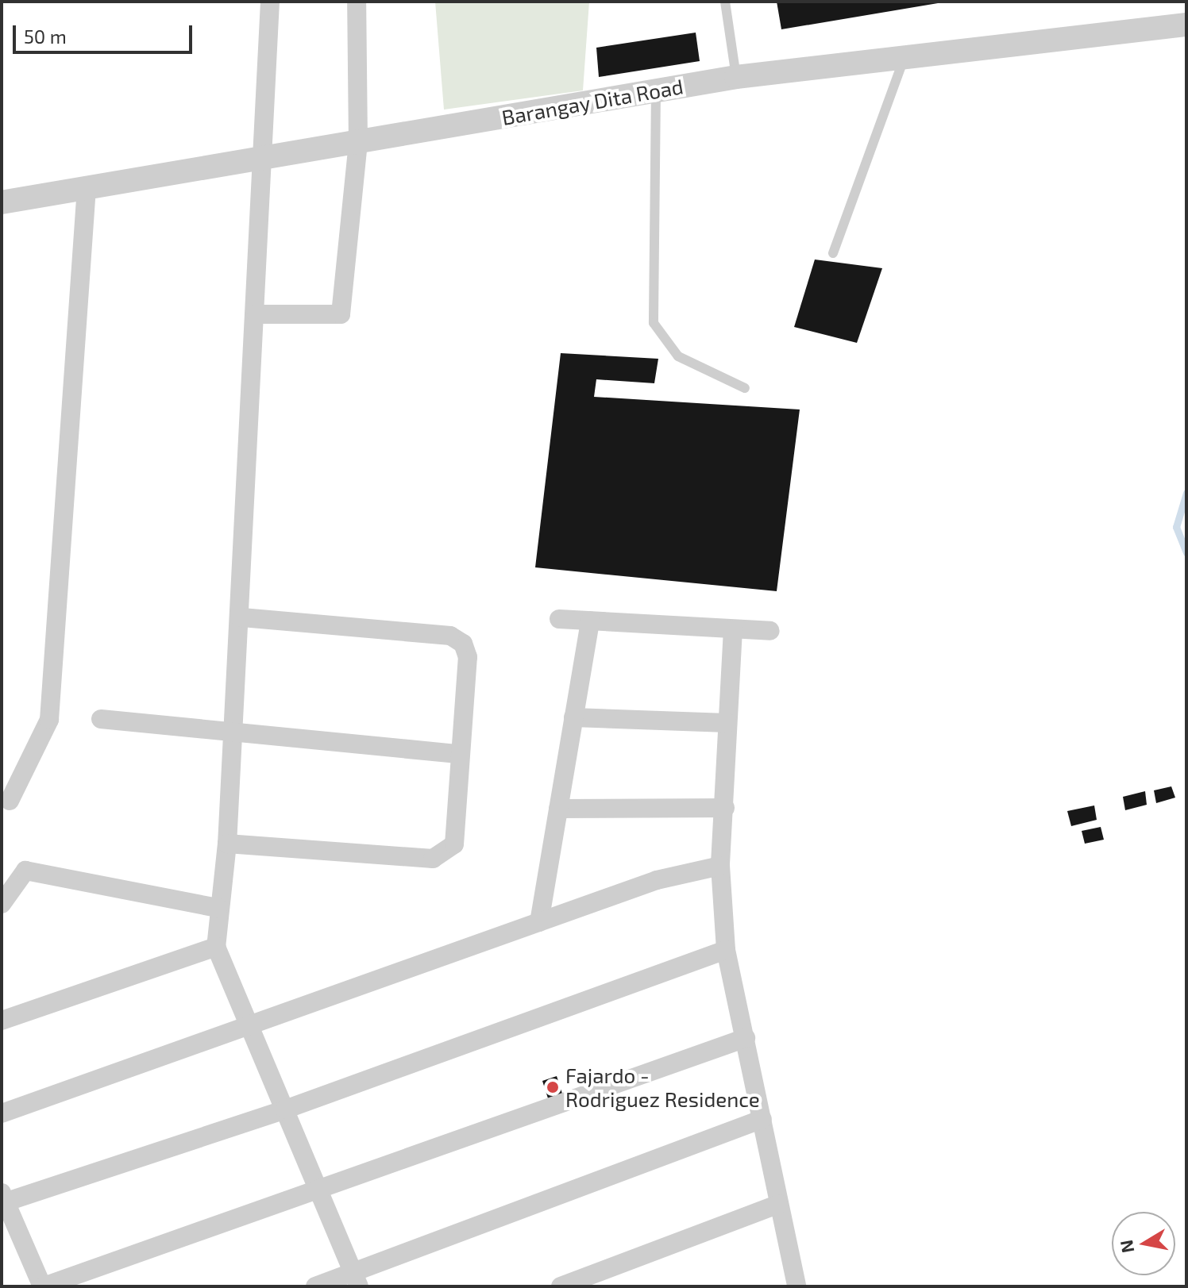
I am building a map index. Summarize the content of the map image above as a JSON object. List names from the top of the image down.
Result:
{
  "streets": {
    "street": ["Barangay Dita Road"]
  },
  "places": ["Fajardo - Rodriguez Residence"],
  "scale_bar": "50 m",
  "north": "left"
}
